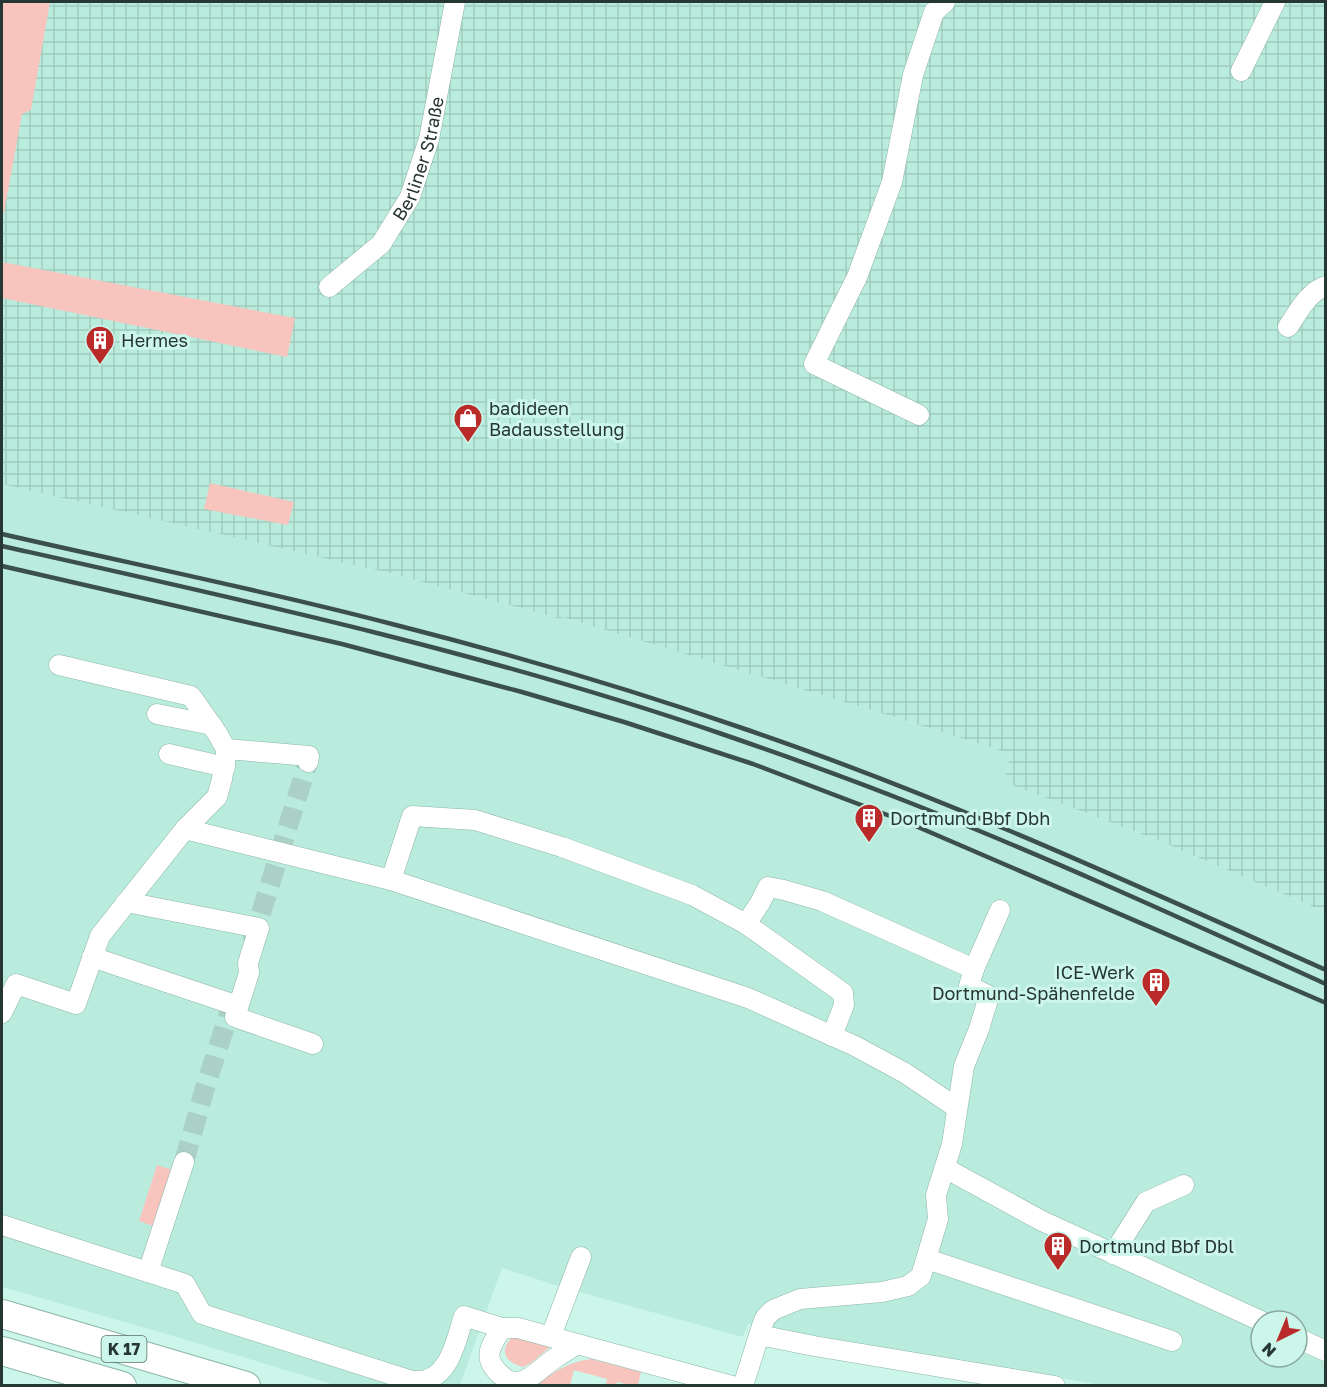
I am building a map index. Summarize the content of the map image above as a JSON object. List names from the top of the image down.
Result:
{
  "streets": {
    "highway": ["K 17"],
    "street": ["Berliner Straße"]
  },
  "places": {
    "building": [
      "Hermes",
      "Dortmund Bbf Dbh",
      "ICE-Werk Dortmund-Spähenfelde",
      "Dortmund Bbf Dbl"
    ],
    "shop": ["badideen Badausstellung"]
  },
  "north": "bottom left"
}
